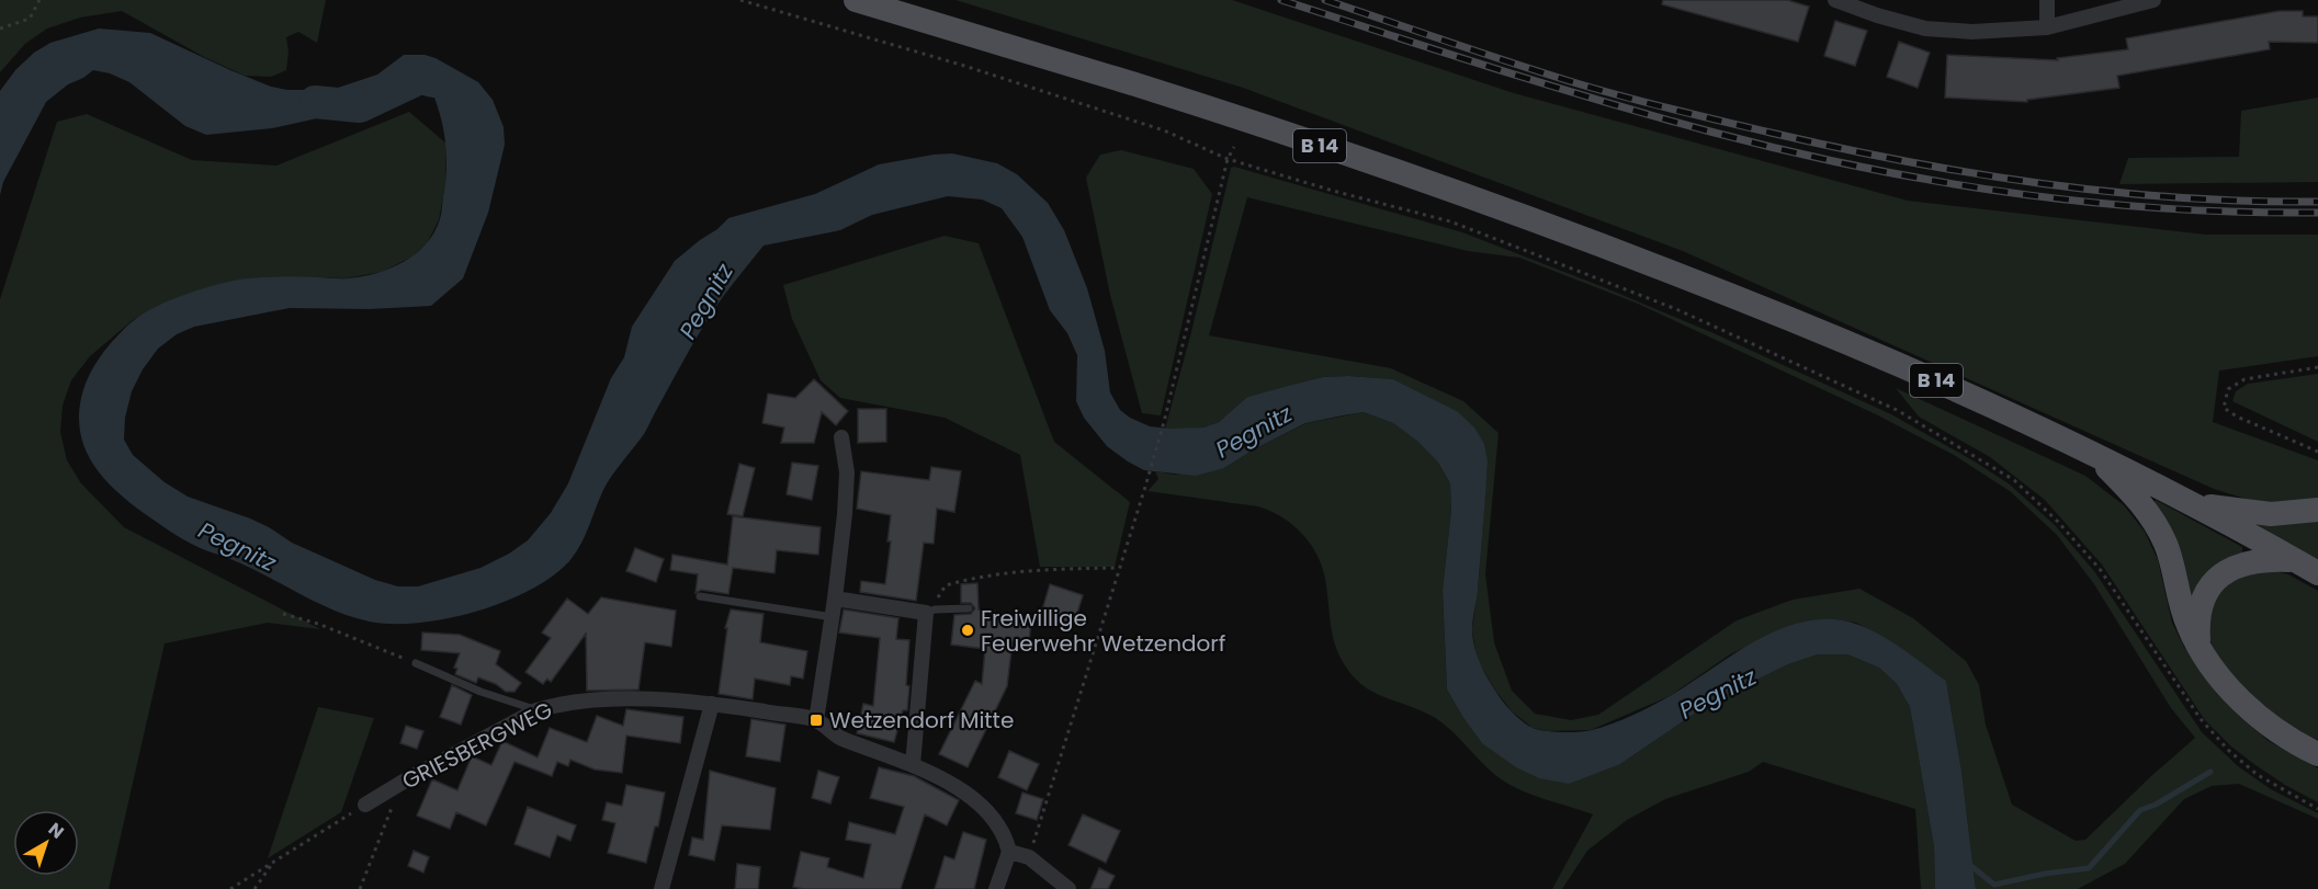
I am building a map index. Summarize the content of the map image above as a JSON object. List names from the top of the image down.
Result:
{
  "streets": {
    "main road": ["B 14"],
    "street": ["GRIESBERGWEG"]
  },
  "water": ["Pegnitz"],
  "places": {
    "other": ["Freiwillige Feuerwehr Wetzendorf"],
    "transit": ["Wetzendorf Mitte"]
  },
  "north": "top right"
}
